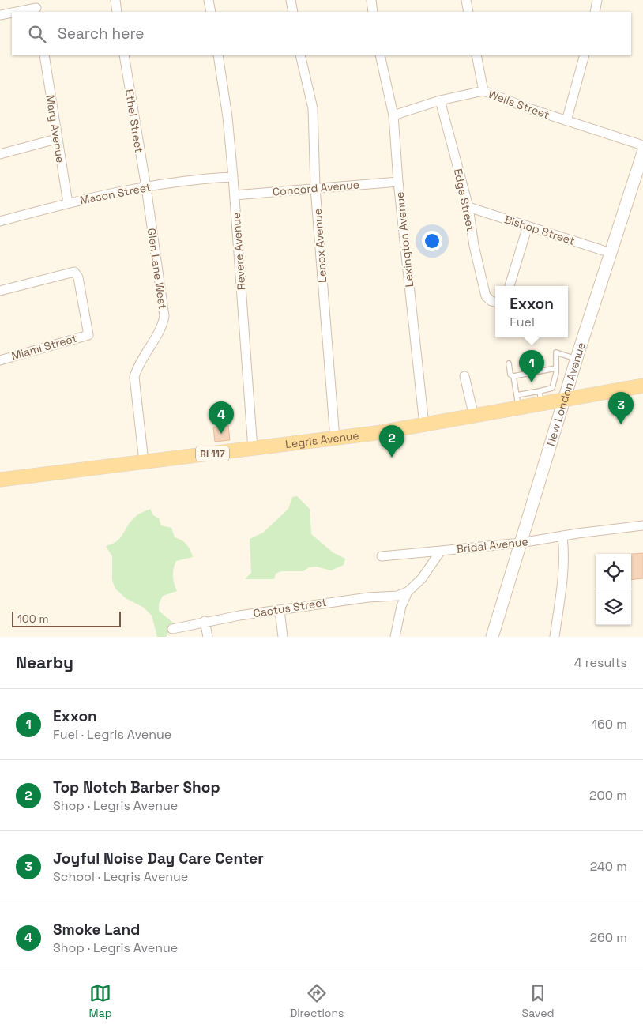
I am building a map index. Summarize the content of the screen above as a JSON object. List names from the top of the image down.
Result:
{
  "streets": {
    "main road": ["New London Avenue", "Legris Avenue", "RI 117"],
    "street": [
      "Wells Street",
      "Ethel Street",
      "Mary Avenue",
      "Concord Avenue",
      "Mason Street",
      "Edge Street",
      "Bishop Street",
      "Lexington Avenue",
      "Lenox Avenue",
      "Revere Avenue",
      "Glen Lane West",
      "Miami Street",
      "Bridal Avenue",
      "Cactus Street"
    ]
  },
  "crossings": [
    ["Wells Street", "Edge Street"],
    ["Wells Street", "Lexington Avenue"],
    ["Ethel Street", "Mason Street"],
    ["Ethel Street", "Glen Lane West"],
    ["Mary Avenue", "Mason Street"],
    ["Concord Avenue", "Lexington Avenue"],
    ["Concord Avenue", "Lenox Avenue"],
    ["Concord Avenue", "Revere Avenue"],
    ["Mason Street", "Revere Avenue"],
    ["Mason Street", "Glen Lane West"],
    ["Edge Street", "Bishop Street"],
    ["Bishop Street", "New London Avenue"],
    ["Lexington Avenue", "Legris Avenue"],
    ["Lenox Avenue", "Legris Avenue"],
    ["Revere Avenue", "Legris Avenue"],
    ["Glen Lane West", "Legris Avenue"],
    ["New London Avenue", "Legris Avenue"],
    ["New London Avenue", "Bridal Avenue"],
    ["Bridal Avenue", "Cactus Street"]
  ],
  "scale_bar": "100 m",
  "page": {
    "search": "Search here",
    "popup": ["Exxon", "Fuel"],
    "pins": [
      "1",
      "3",
      "4",
      "2"
    ],
    "scale": "100 m",
    "heading": ["Nearby", "4 results"],
    "list": [
      {
        "mark": "1",
        "name": "Exxon",
        "note": "Fuel · Legris Avenue",
        "value": "160 m"
      },
      {
        "mark": "2",
        "name": "Top Notch Barber Shop",
        "note": "Shop · Legris Avenue",
        "value": "200 m"
      },
      {
        "mark": "3",
        "name": "Joyful Noise Day Care Center",
        "note": "School · Legris Avenue",
        "value": "240 m"
      },
      {
        "mark": "4",
        "name": "Smoke Land",
        "note": "Shop · Legris Avenue",
        "value": "260 m"
      }
    ],
    "nav": ["Map", "Directions", "Saved"]
  }
}
